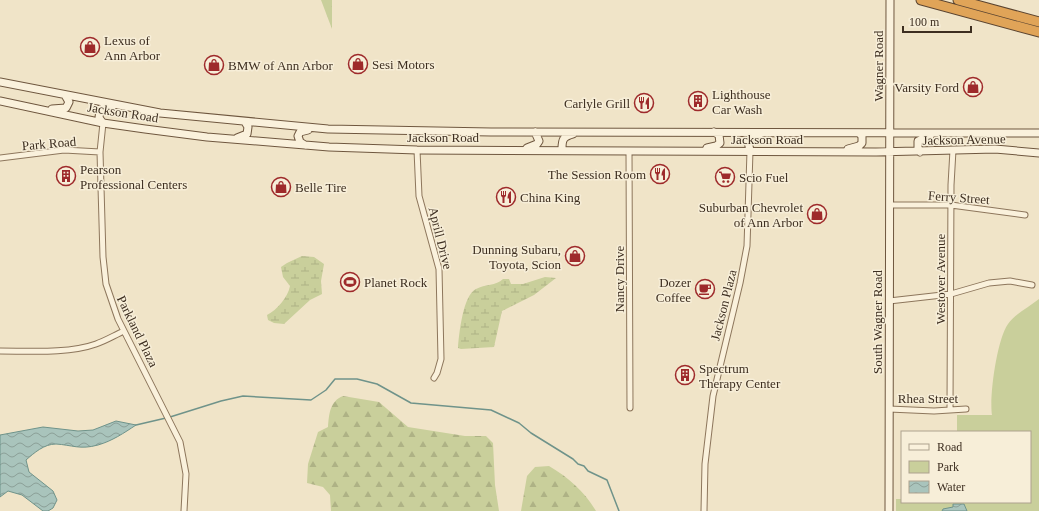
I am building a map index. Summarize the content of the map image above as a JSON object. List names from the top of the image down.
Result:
{
  "streets": {
    "main road": [
      "Wagner Road",
      "Jackson Road",
      "Jackson Avenue",
      "South Wagner Road"
    ],
    "street": [
      "Park Road",
      "Ferry Street",
      "Aprill Drive",
      "Nancy Drive",
      "Westover Avenue",
      "Jackson Plaza",
      "Parkland Plaza",
      "Rhea Street"
    ]
  },
  "crossings": [
    ["Wagner Road", "Jackson Road"],
    ["Wagner Road", "Jackson Avenue"],
    ["Wagner Road", "South Wagner Road"],
    ["Jackson Road", "Jackson Avenue"],
    ["Jackson Road", "Aprill Drive"],
    ["Jackson Road", "Nancy Drive"],
    ["Jackson Road", "Jackson Plaza"],
    ["Jackson Road", "South Wagner Road"],
    ["Jackson Road", "Parkland Plaza"],
    ["Jackson Avenue", "Westover Avenue"],
    ["Jackson Avenue", "South Wagner Road"],
    ["Park Road", "Parkland Plaza"],
    ["Ferry Street", "Westover Avenue"],
    ["Ferry Street", "South Wagner Road"],
    ["Westover Avenue", "Rhea Street"],
    ["South Wagner Road", "Rhea Street"]
  ],
  "places": {
    "shop": [
      "Lexus of Ann Arbor",
      "Sesi Motors",
      "BMW of Ann Arbor",
      "Varsity Ford",
      "Belle Tire",
      "Suburban Chevrolet of Ann Arbor",
      "Dunning Subaru, Toyota, Scion"
    ],
    "building": ["Lighthouse Car Wash", "Pearson Professional Centers", "Spectrum Therapy Center"],
    "restaurant": ["Carlyle Grill", "The Session Room", "China King"],
    "supermarket": ["Scio Fuel"],
    "sports": ["Planet Rock"],
    "cafe": ["Dozer Coffee"]
  },
  "legend": ["Road", "Park", "Water"],
  "scale_bar": "100 m"
}
